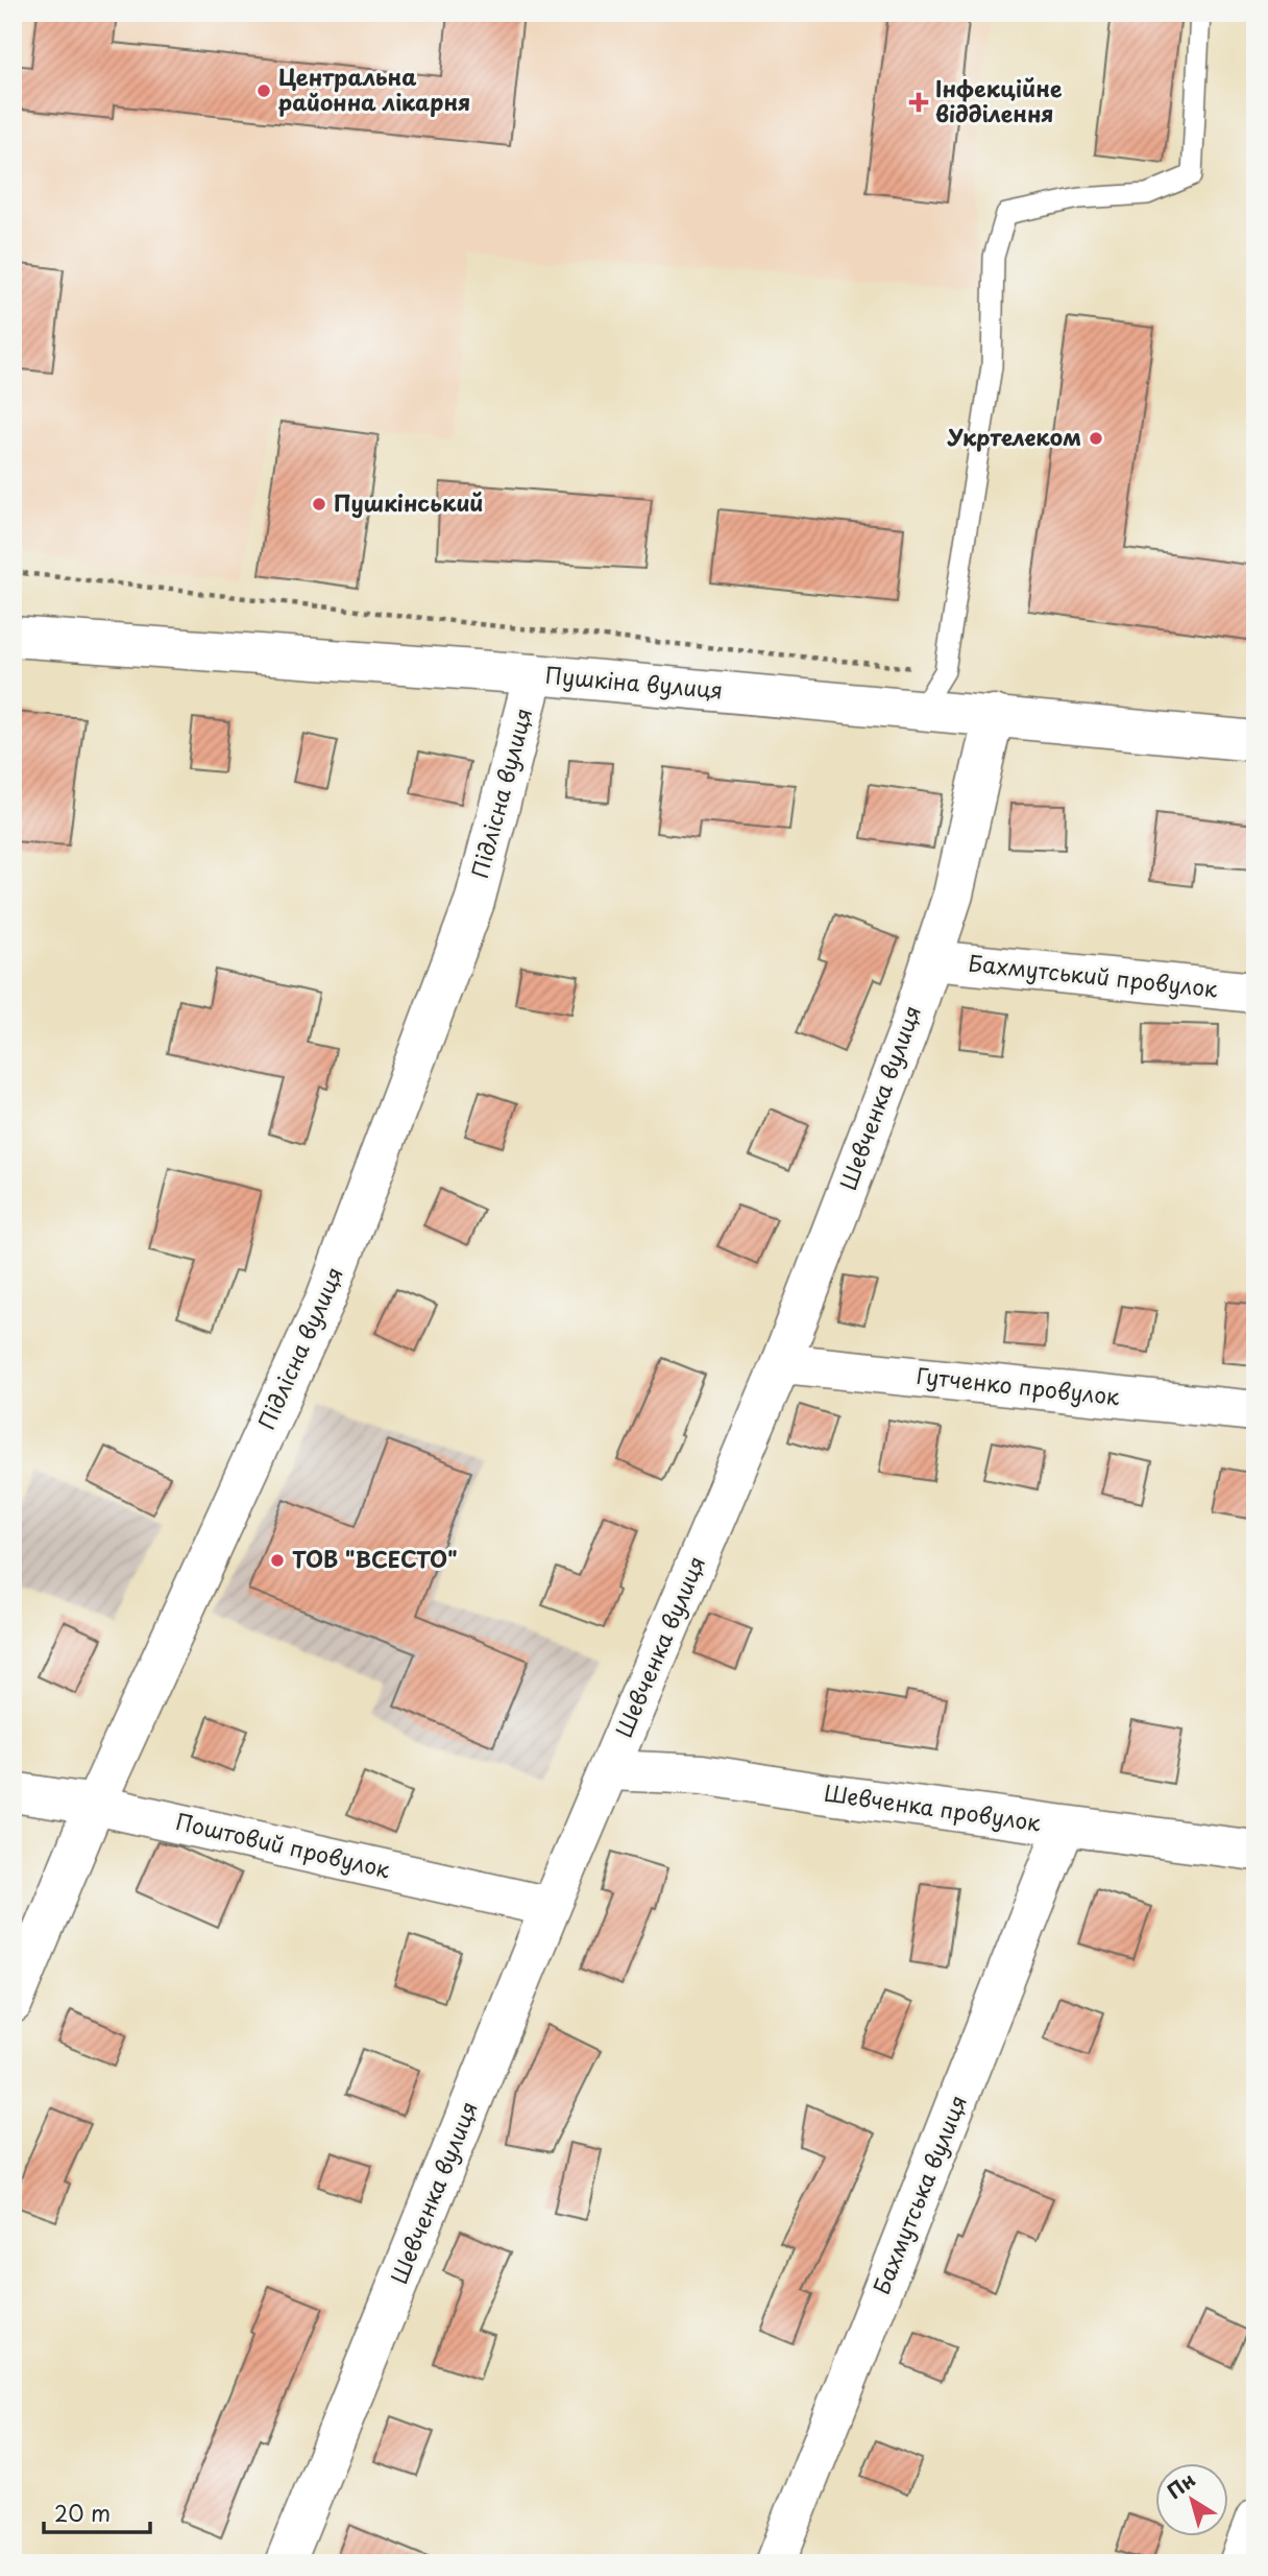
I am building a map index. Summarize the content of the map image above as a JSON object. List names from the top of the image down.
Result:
{
  "streets": {
    "street": [
      "Пушкіна вулиця",
      "Підлісна вулиця",
      "Бахмутський провулок",
      "Шевченка вулиця",
      "Гутченко провулок",
      "Шевченка провулок",
      "Поштовий провулок",
      "Бахмутська вулиця"
    ]
  },
  "crossings": [
    ["Пушкіна вулиця", "Підлісна вулиця"],
    ["Пушкіна вулиця", "Шевченка вулиця"],
    ["Підлісна вулиця", "Поштовий провулок"],
    ["Бахмутський провулок", "Шевченка вулиця"],
    ["Шевченка вулиця", "Гутченко провулок"],
    ["Шевченка вулиця", "Шевченка провулок"],
    ["Шевченка вулиця", "Поштовий провулок"],
    ["Шевченка провулок", "Бахмутська вулиця"]
  ],
  "places": {
    "other": [
      "Центральна районна лікарня",
      "Укртелеком",
      "Пушкінський",
      "ТОВ \"ВСЕСТО\""
    ],
    "health": ["Інфекційне відділення"]
  },
  "scale_bar": "20 m",
  "north": "top left"
}
